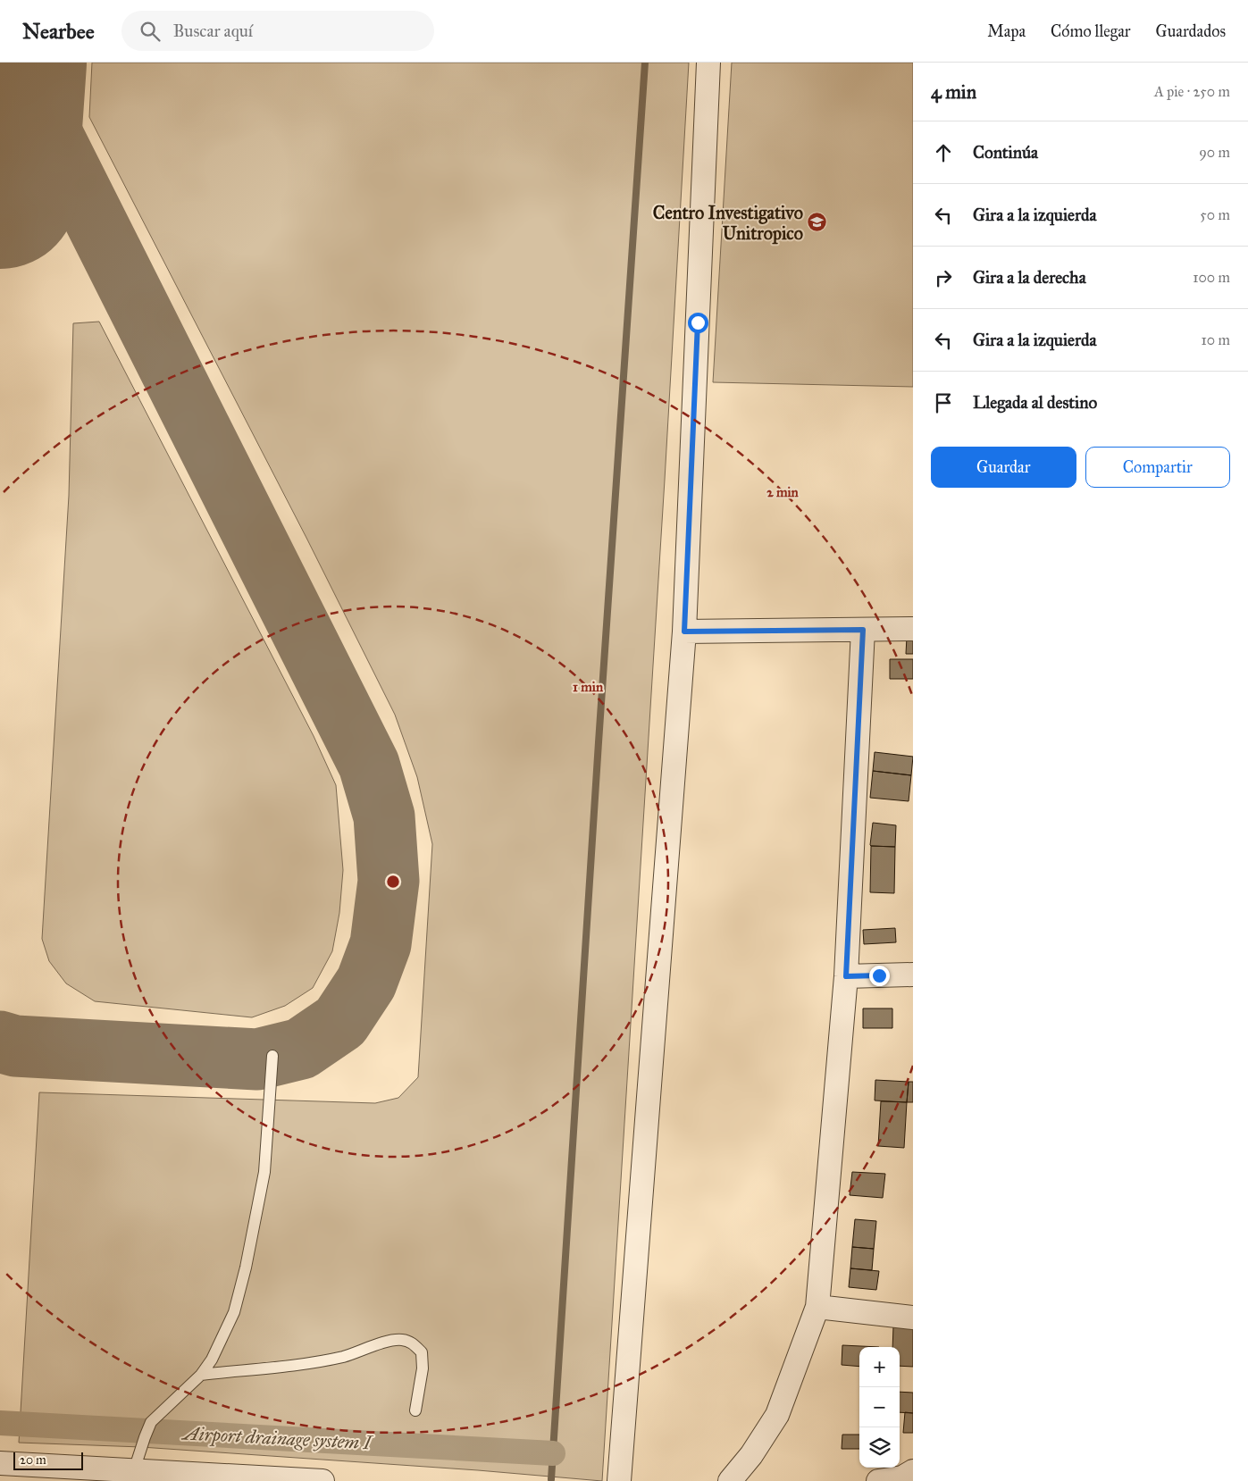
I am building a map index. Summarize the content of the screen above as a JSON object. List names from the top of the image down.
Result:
{
  "water": ["Airport drainage system I"],
  "places": {
    "school or university": ["Centro Investigativo Unitropico"]
  },
  "scale_bar": "20 m",
  "page": {
    "header": "Nearbee",
    "search": "Buscar aquí",
    "nav": ["Mapa", "Cómo llegar", "Guardados"],
    "heading": ["4 min", "A pie · 250 m"],
    "list": [
      ["Continúa", "90 m"],
      ["Gira a la izquierda", "50 m"],
      ["Gira a la derecha", "100 m"],
      ["Gira a la izquierda", "10 m"],
      "Llegada al destino"
    ],
    "buttons": ["Guardar", "Compartir"],
    "map_buttons": ["+", "−"],
    "scale": "20 m"
  },
  "rings": ["2 min", "1 min"]
}
